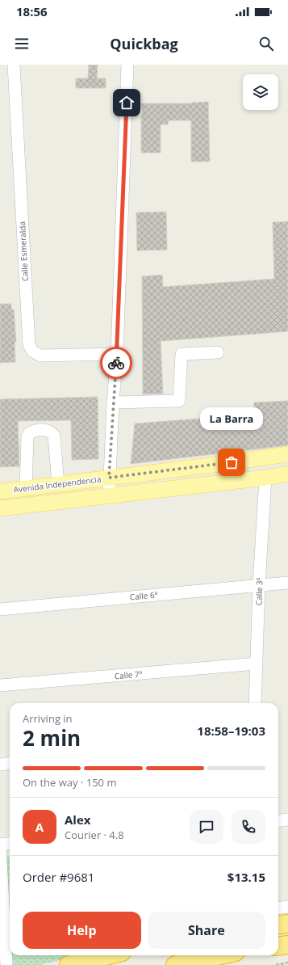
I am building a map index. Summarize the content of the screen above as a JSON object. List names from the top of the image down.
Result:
{
  "streets": {
    "main road": ["Avenida Independencia"],
    "street": [
      "Calle Esmeralda",
      "Calle 3ª",
      "Calle 6ª",
      "Calle 7ª"
    ]
  },
  "crossings": [
    ["Calle 3ª", "Calle 6ª"],
    ["Calle 3ª", "Calle 7ª"]
  ],
  "places": ["La Barra"],
  "page": {
    "status": "18:56",
    "header": "Quickbag",
    "bubble": "La Barra",
    "heading": ["2 min", "Arriving in", "18:58–19:03"],
    "panel": [
      "Alex",
      "Courier · 4.8",
      "Order #9681",
      "$13.15"
    ],
    "bar": "On the way · 150 m",
    "round": "A",
    "buttons": ["Help", "Share"]
  }
}
